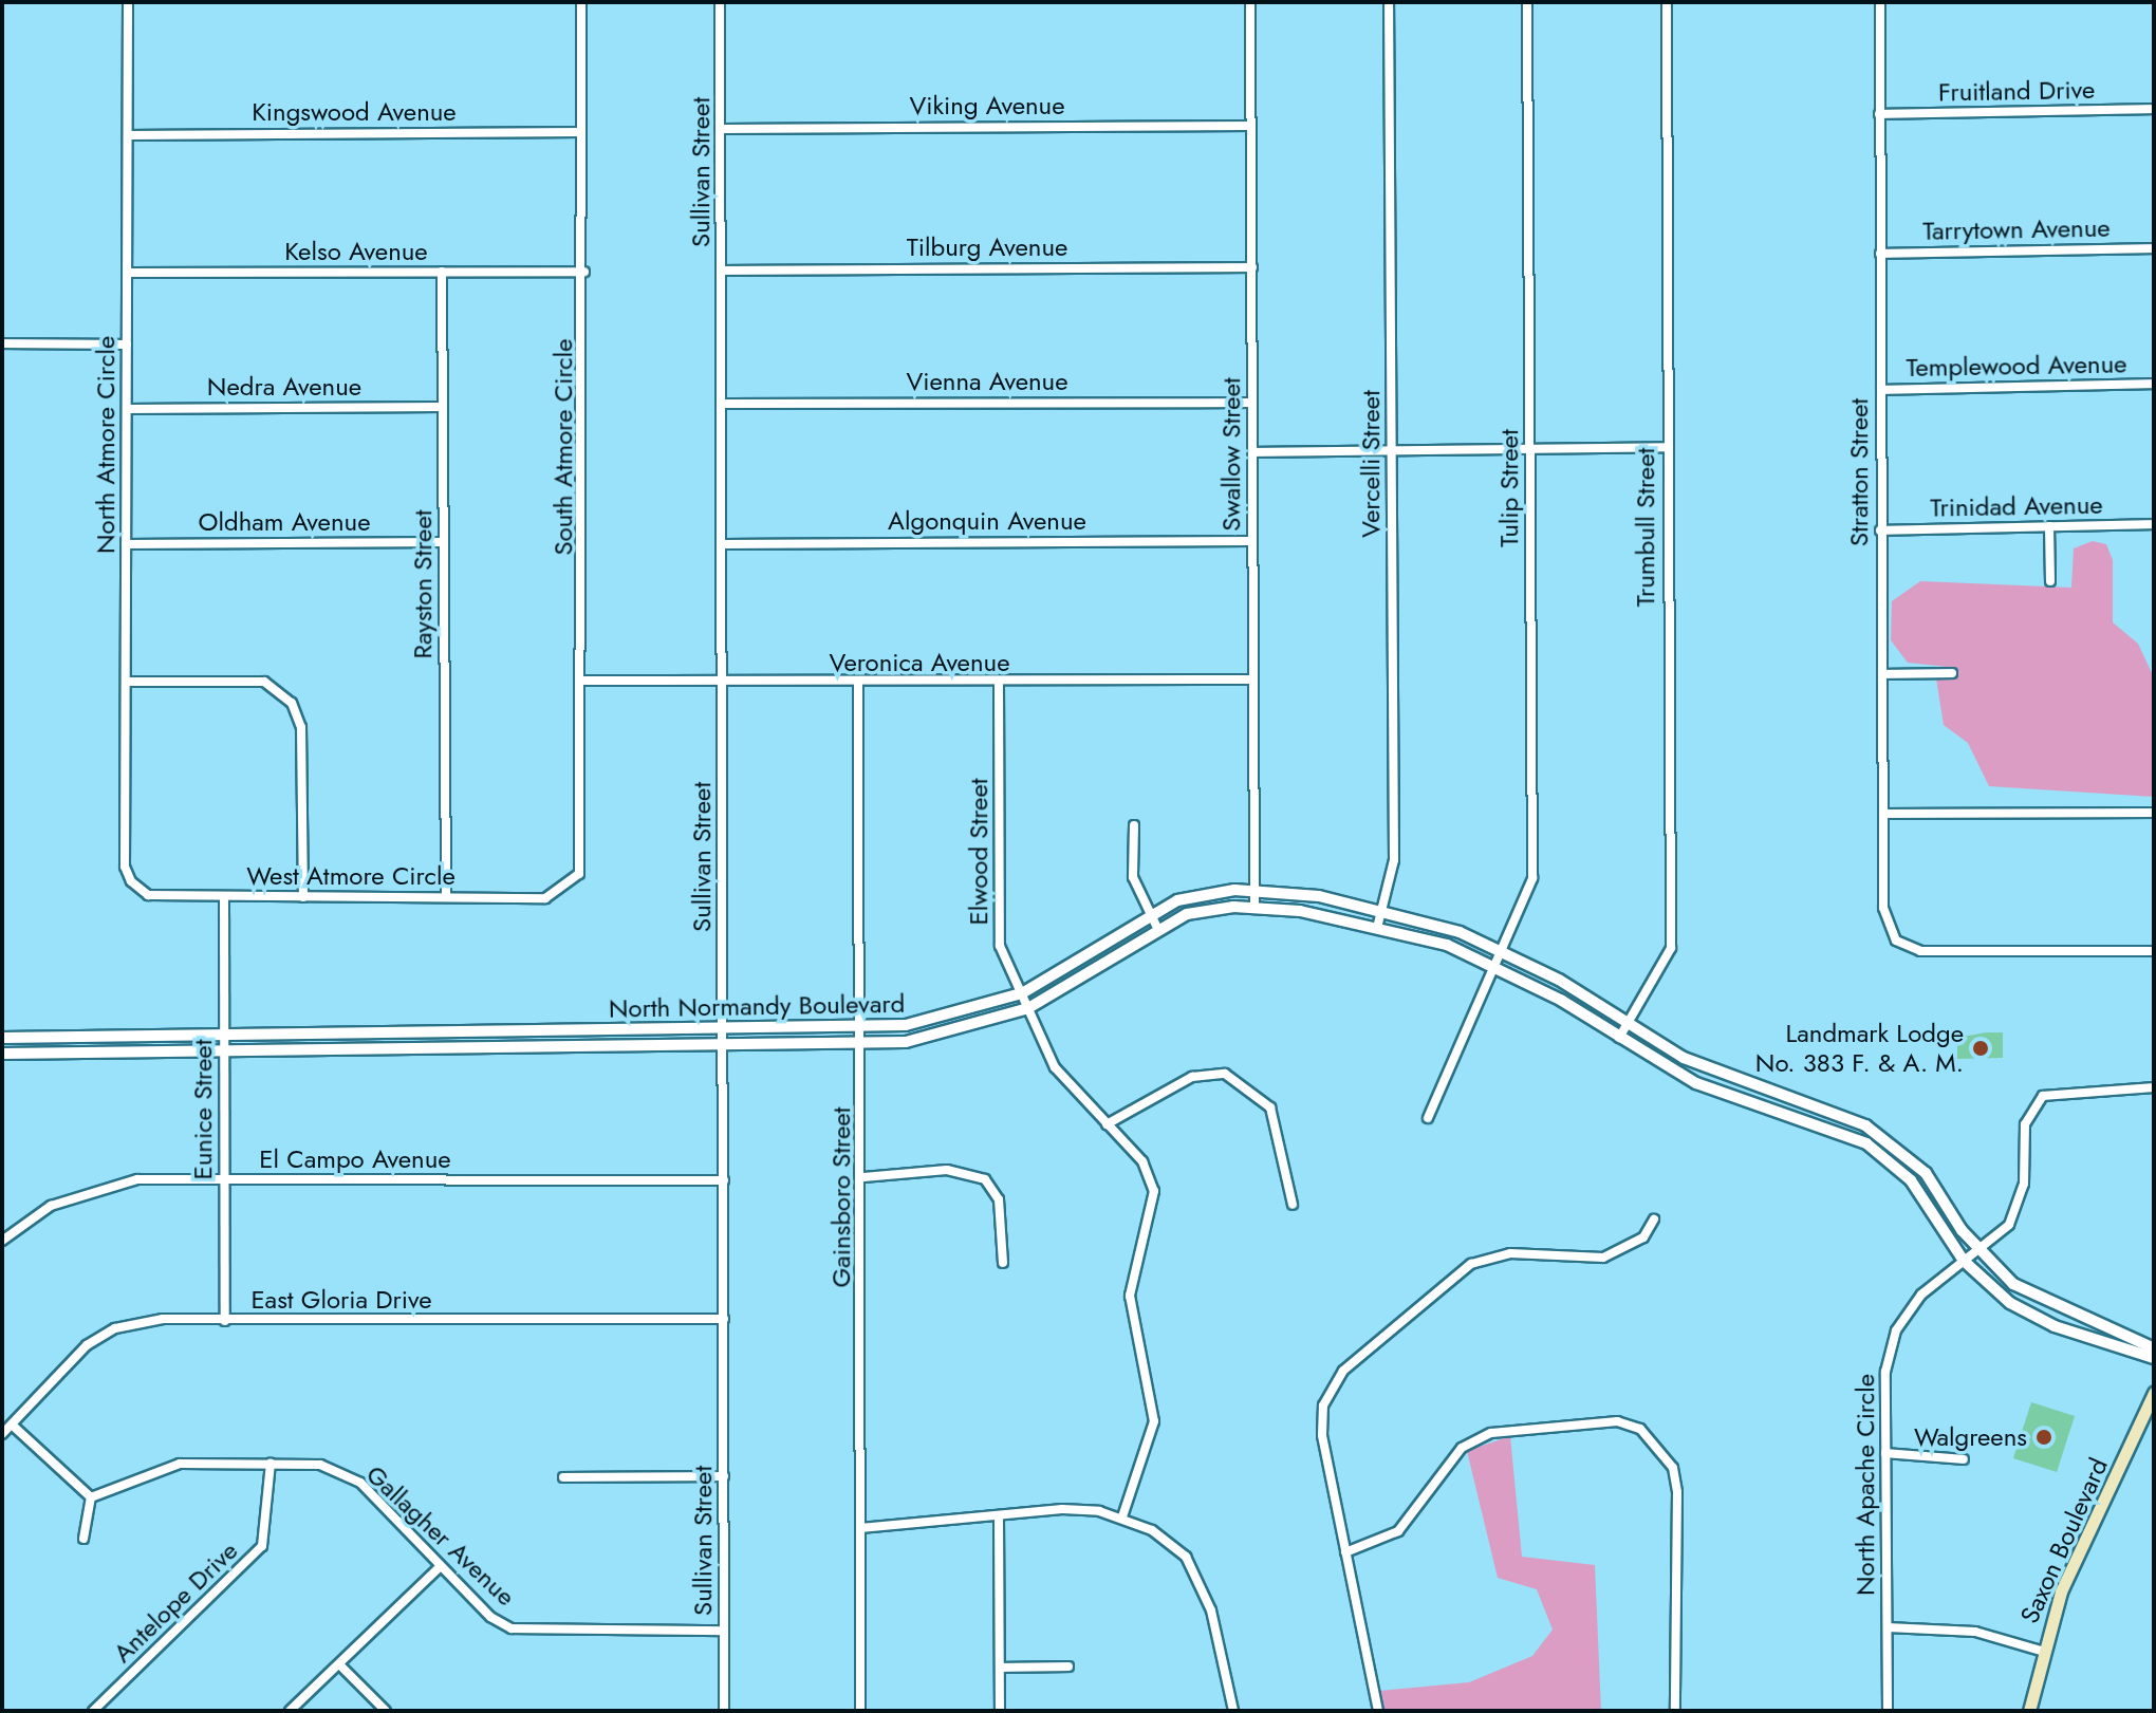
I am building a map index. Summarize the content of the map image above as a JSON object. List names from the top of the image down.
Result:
{
  "streets": {
    "main road": ["Saxon Boulevard"],
    "street": [
      "Fruitland Drive",
      "Viking Avenue",
      "Kingswood Avenue",
      "Sullivan Street",
      "Tarrytown Avenue",
      "Tilburg Avenue",
      "Kelso Avenue",
      "Templewood Avenue",
      "Vienna Avenue",
      "Nedra Avenue",
      "North Atmore Circle",
      "South Atmore Circle",
      "Swallow Street",
      "Vercelli Street",
      "Stratton Street",
      "Tulip Street",
      "Trinidad Avenue",
      "Algonquin Avenue",
      "Oldham Avenue",
      "Trumbull Street",
      "Rayston Street",
      "Veronica Avenue",
      "Elwood Street",
      "West Atmore Circle",
      "North Normandy Boulevard",
      "Eunice Street",
      "El Campo Avenue",
      "Gainsboro Street",
      "East Gloria Drive",
      "North Apache Circle",
      "Gallagher Avenue",
      "Antelope Drive"
    ]
  },
  "crossings": [
    ["Fruitland Drive", "Stratton Street"],
    ["Viking Avenue", "Sullivan Street"],
    ["Viking Avenue", "Swallow Street"],
    ["Kingswood Avenue", "North Atmore Circle"],
    ["Kingswood Avenue", "South Atmore Circle"],
    ["Sullivan Street", "Tilburg Avenue"],
    ["Sullivan Street", "Vienna Avenue"],
    ["Sullivan Street", "Algonquin Avenue"],
    ["Sullivan Street", "Veronica Avenue"],
    ["Sullivan Street", "North Normandy Boulevard"],
    ["Sullivan Street", "El Campo Avenue"],
    ["Sullivan Street", "East Gloria Drive"],
    ["Sullivan Street", "Gallagher Avenue"],
    ["Tarrytown Avenue", "Stratton Street"],
    ["Tilburg Avenue", "Swallow Street"],
    ["Kelso Avenue", "North Atmore Circle"],
    ["Kelso Avenue", "South Atmore Circle"],
    ["Kelso Avenue", "Rayston Street"],
    ["Templewood Avenue", "Stratton Street"],
    ["Vienna Avenue", "Swallow Street"],
    ["Nedra Avenue", "North Atmore Circle"],
    ["Nedra Avenue", "Rayston Street"],
    ["North Atmore Circle", "Oldham Avenue"],
    ["North Atmore Circle", "West Atmore Circle"],
    ["South Atmore Circle", "Veronica Avenue"],
    ["South Atmore Circle", "West Atmore Circle"],
    ["Swallow Street", "Algonquin Avenue"],
    ["Swallow Street", "Veronica Avenue"],
    ["Swallow Street", "North Normandy Boulevard"],
    ["Vercelli Street", "North Normandy Boulevard"],
    ["Stratton Street", "Trinidad Avenue"],
    ["Tulip Street", "North Normandy Boulevard"],
    ["Oldham Avenue", "Rayston Street"],
    ["Trumbull Street", "North Normandy Boulevard"],
    ["Rayston Street", "West Atmore Circle"],
    ["Veronica Avenue", "Elwood Street"],
    ["Veronica Avenue", "Gainsboro Street"],
    ["Elwood Street", "North Normandy Boulevard"],
    ["West Atmore Circle", "Eunice Street"],
    ["North Normandy Boulevard", "Eunice Street"],
    ["North Normandy Boulevard", "Gainsboro Street"],
    ["North Normandy Boulevard", "North Apache Circle"],
    ["Eunice Street", "El Campo Avenue"],
    ["Eunice Street", "East Gloria Drive"],
    ["Gallagher Avenue", "Antelope Drive"]
  ],
  "places": ["Landmark Lodge No. 383 F. & A. M.", "Walgreens"]
}
